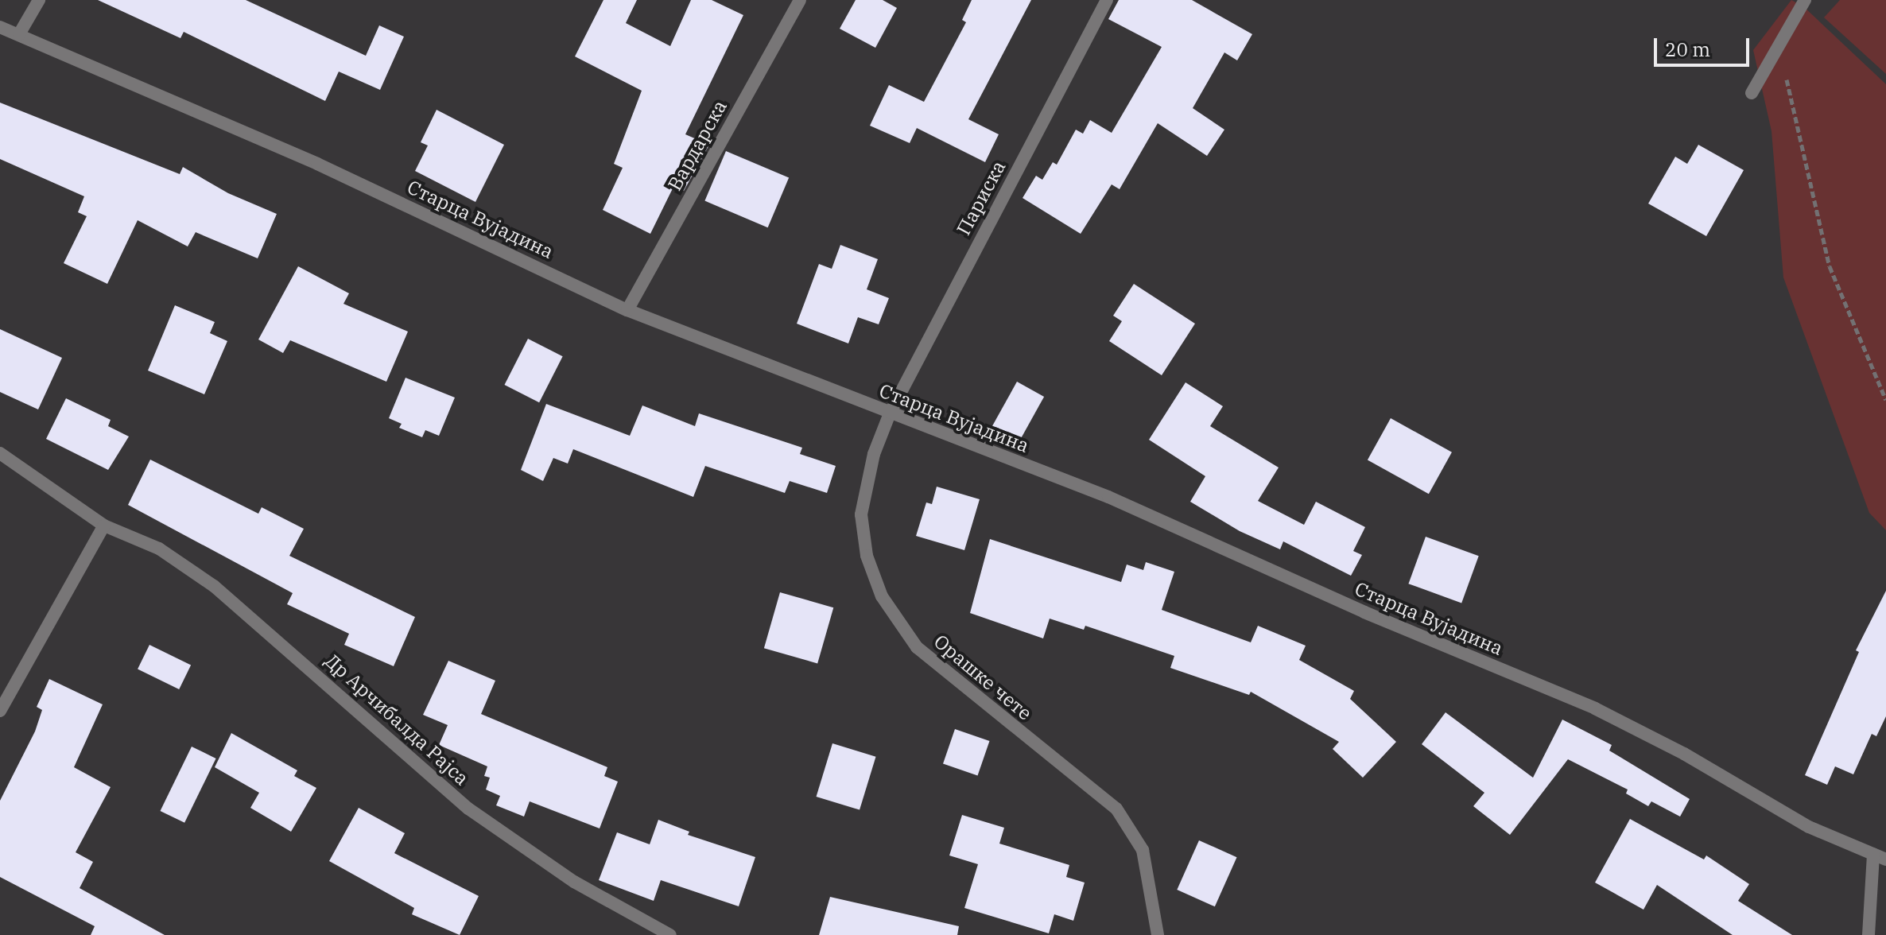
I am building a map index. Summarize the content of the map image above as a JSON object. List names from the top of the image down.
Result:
{
  "streets": {
    "street": [
      "Вардарска",
      "Париска",
      "Старца Вујадина",
      "Орашке чете",
      "Др Арчибалда Рајса"
    ]
  },
  "crossings": [
    ["Вардарска", "Старца Вујадина"],
    ["Париска", "Старца Вујадина"],
    ["Париска", "Орашке чете"],
    ["Старца Вујадина", "Орашке чете"]
  ],
  "scale_bar": "20 m"
}
